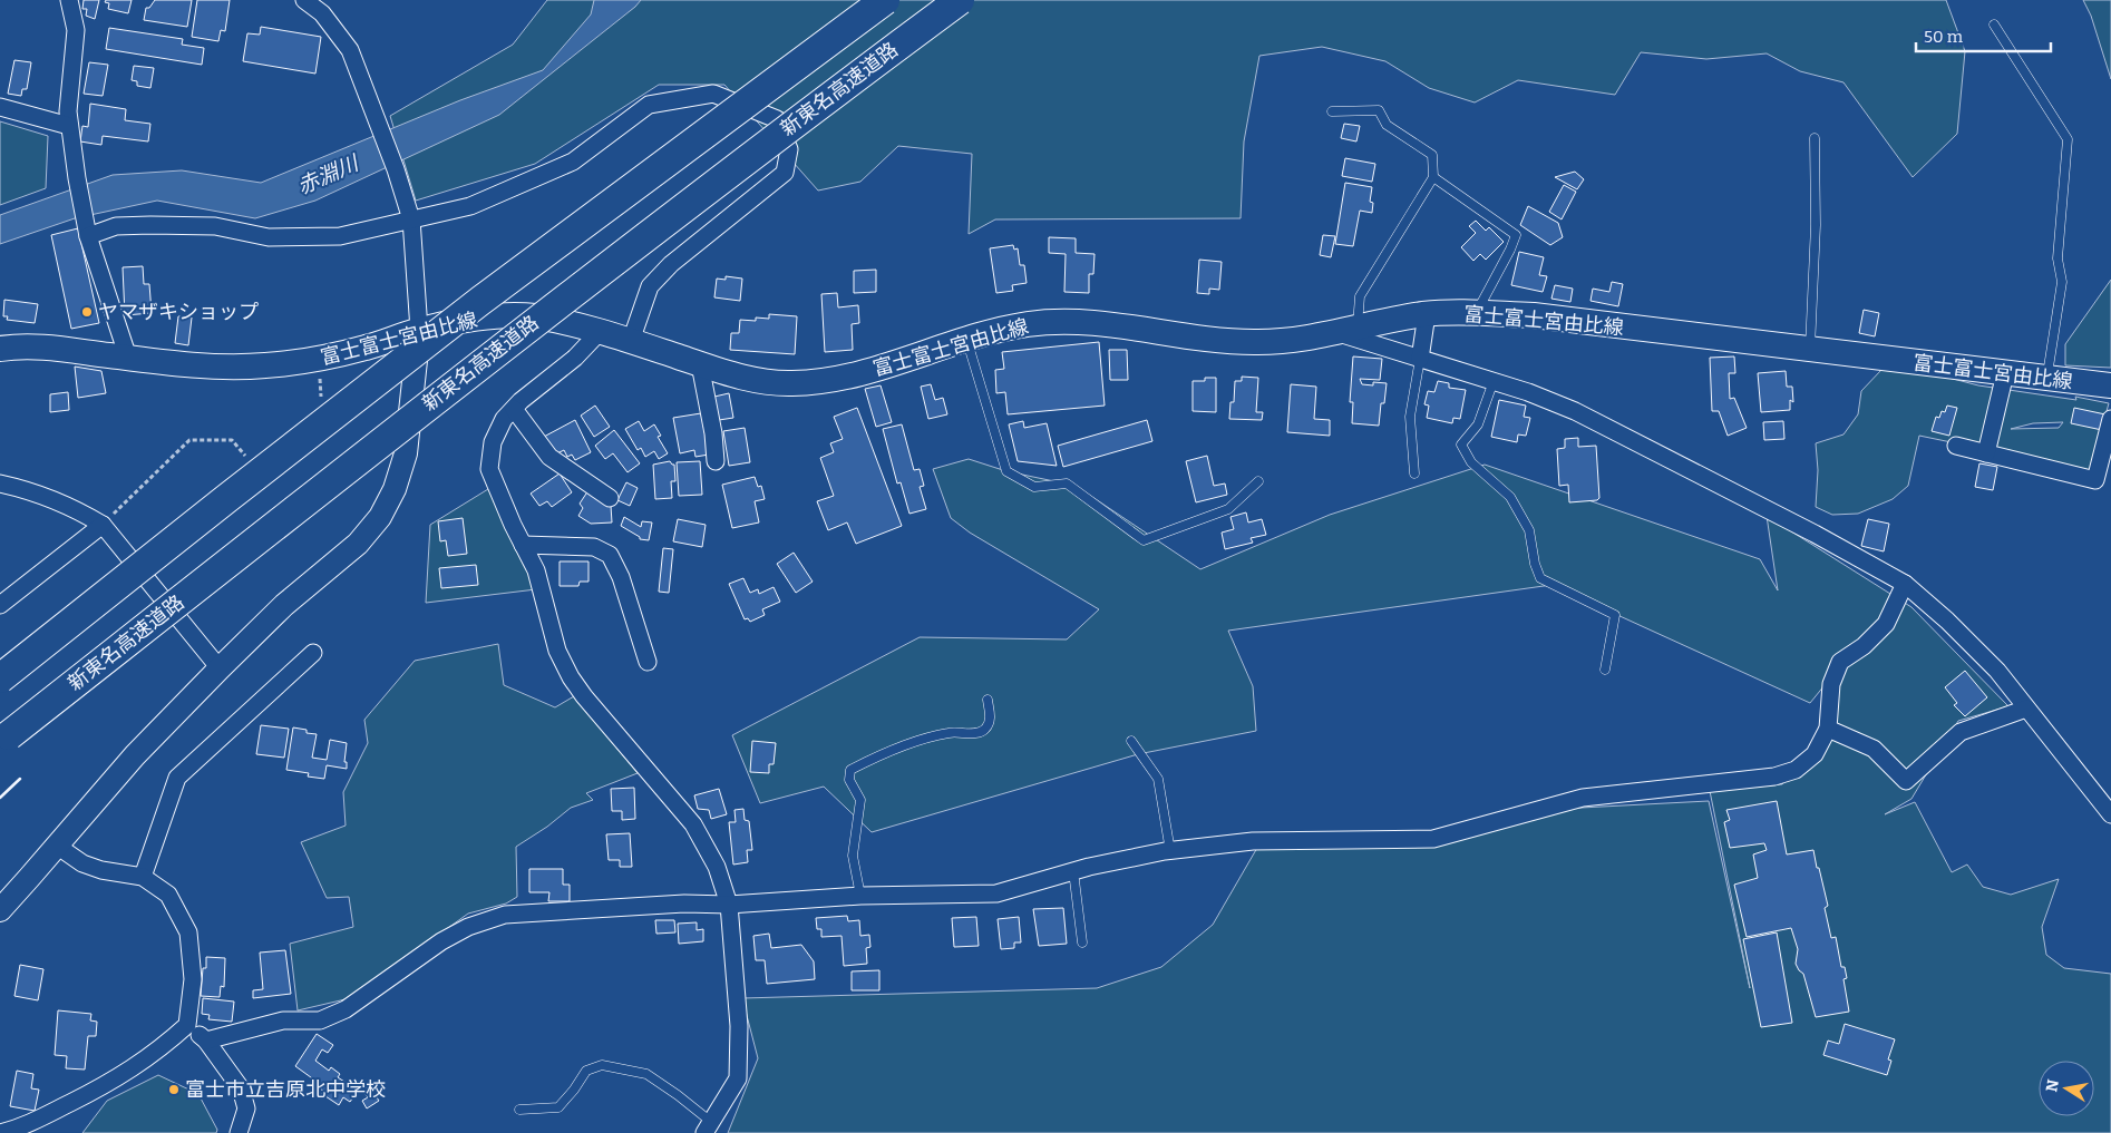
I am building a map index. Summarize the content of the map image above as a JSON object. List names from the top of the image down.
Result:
{
  "streets": {
    "highway": ["新東名高速道路"],
    "main road": ["富士富士宮由比線"]
  },
  "water": ["赤淵川"],
  "places": ["ヤマザキショップ", "富士市立吉原北中学校"],
  "scale_bar": "50 m",
  "north": "left"
}
